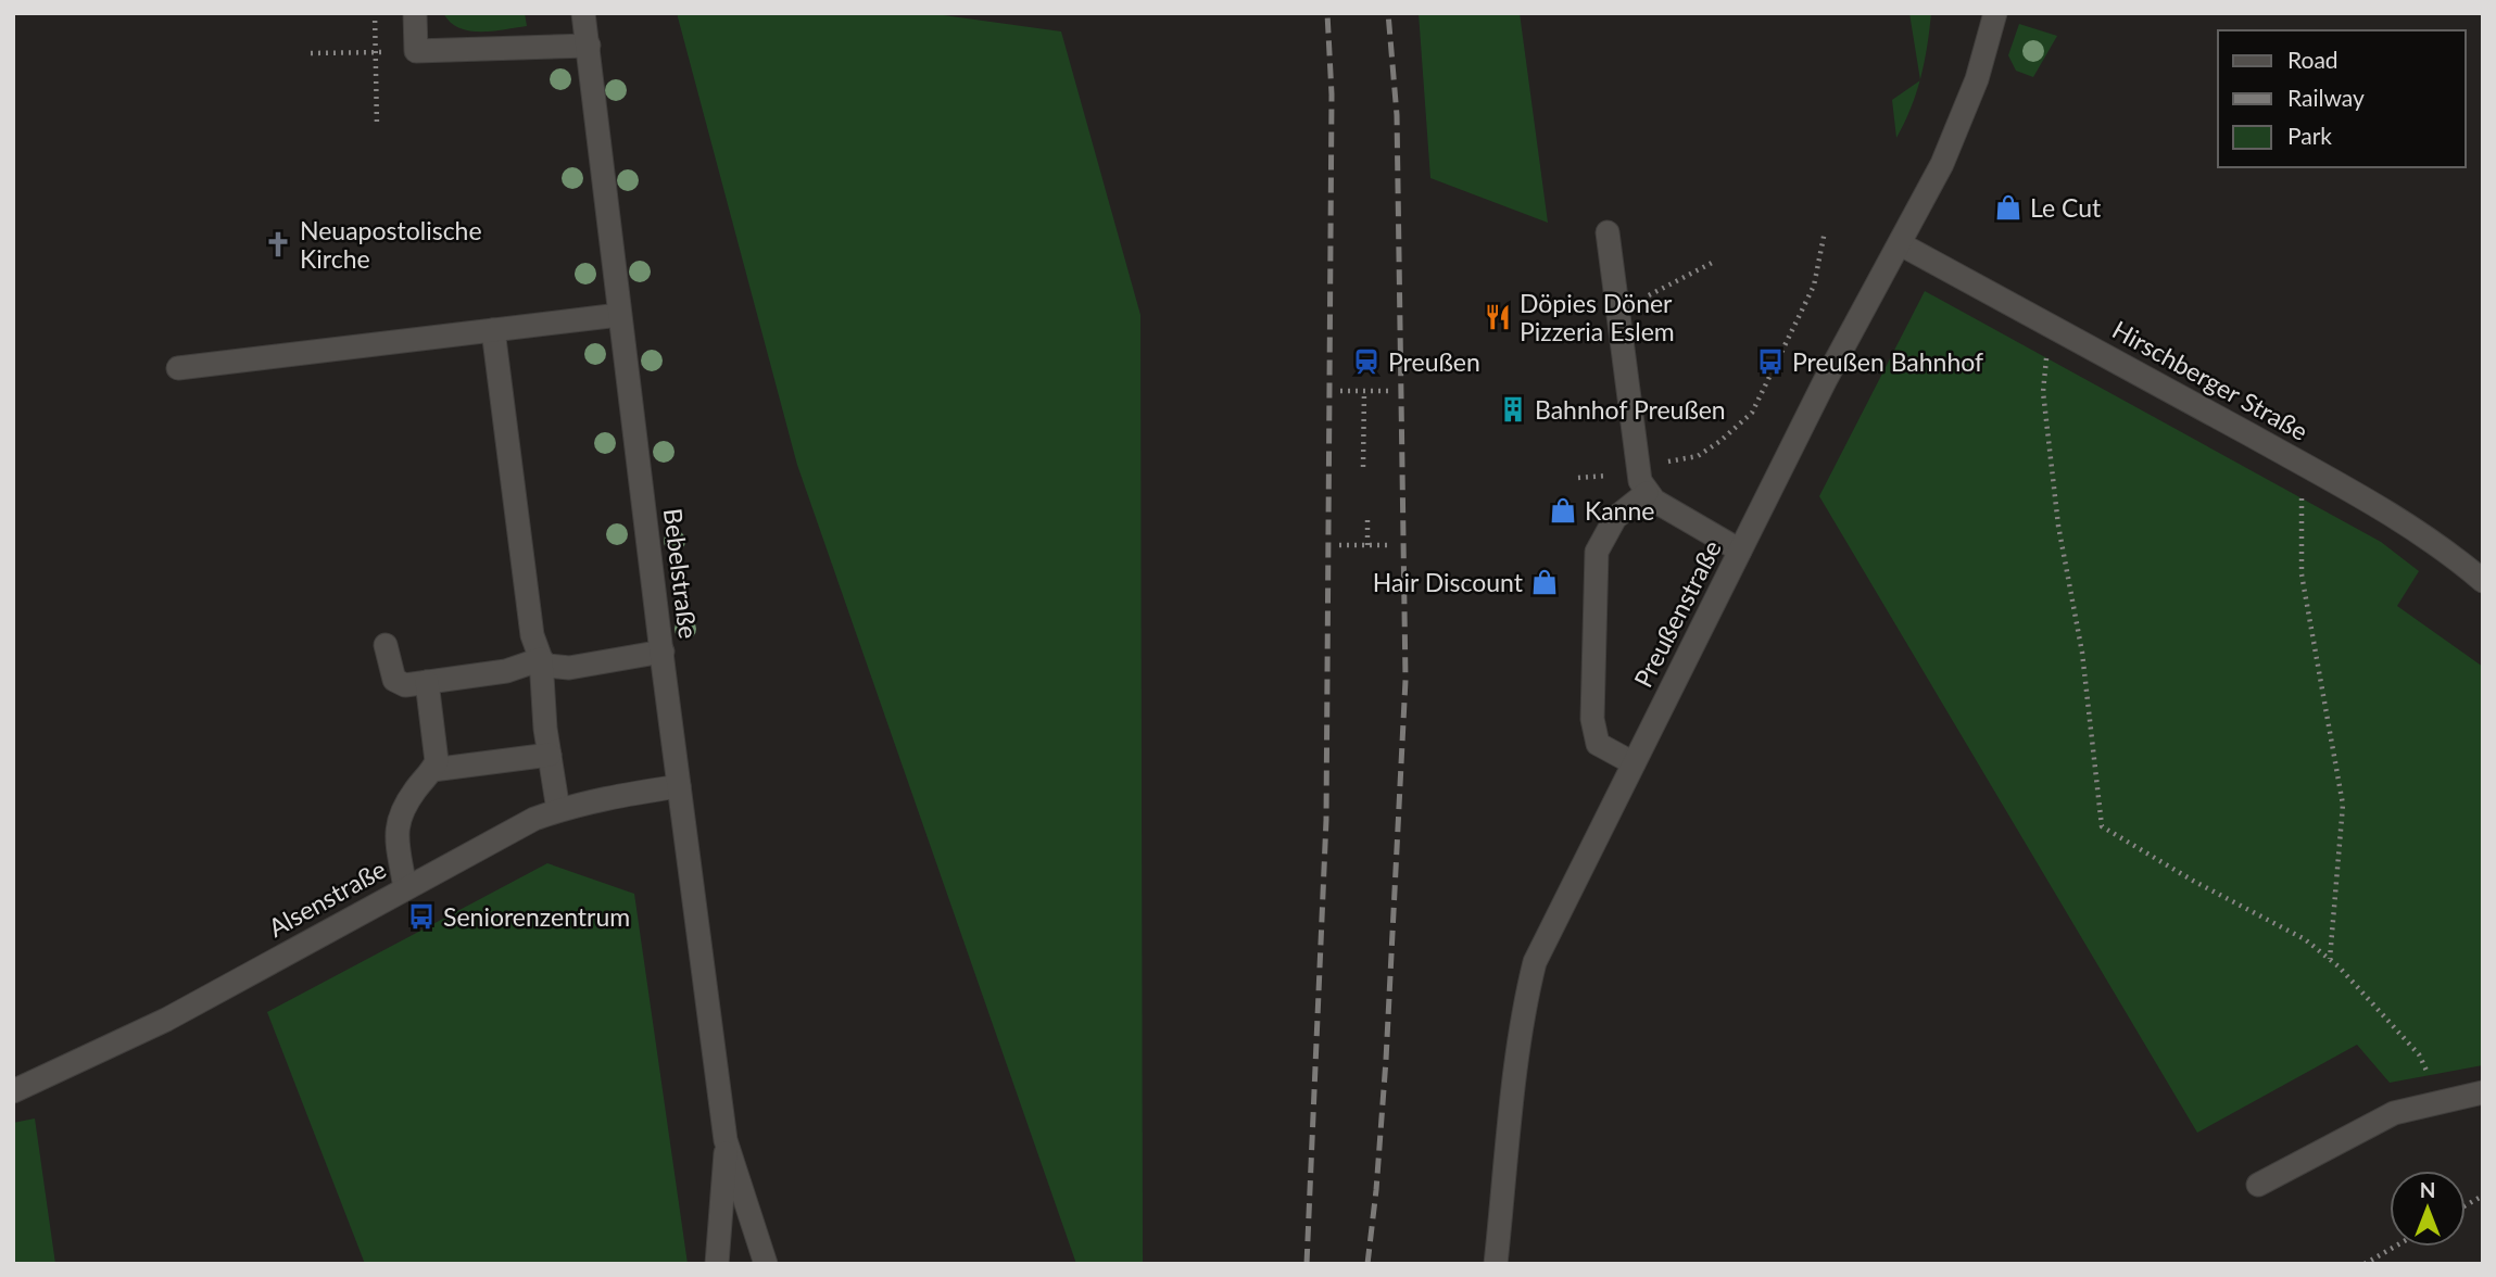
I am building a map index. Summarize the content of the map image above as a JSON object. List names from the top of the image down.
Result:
{
  "streets": {
    "street": [
      "Hirschberger Straße",
      "Bebelstraße",
      "Preußenstraße",
      "Alsenstraße"
    ]
  },
  "crossings": [
    ["Hirschberger Straße", "Preußenstraße"],
    ["Bebelstraße", "Alsenstraße"]
  ],
  "places": {
    "shop": ["Le Cut", "Kanne", "Hair Discount"],
    "church": ["Neuapostolische Kirche"],
    "restaurant": ["Döpies Döner Pizzeria Eslem"],
    "station": ["Preußen"],
    "bus stop": ["Preußen Bahnhof", "Seniorenzentrum"],
    "building": ["Bahnhof Preußen"]
  },
  "legend": ["Road", "Railway", "Park"],
  "north": "top"
}
